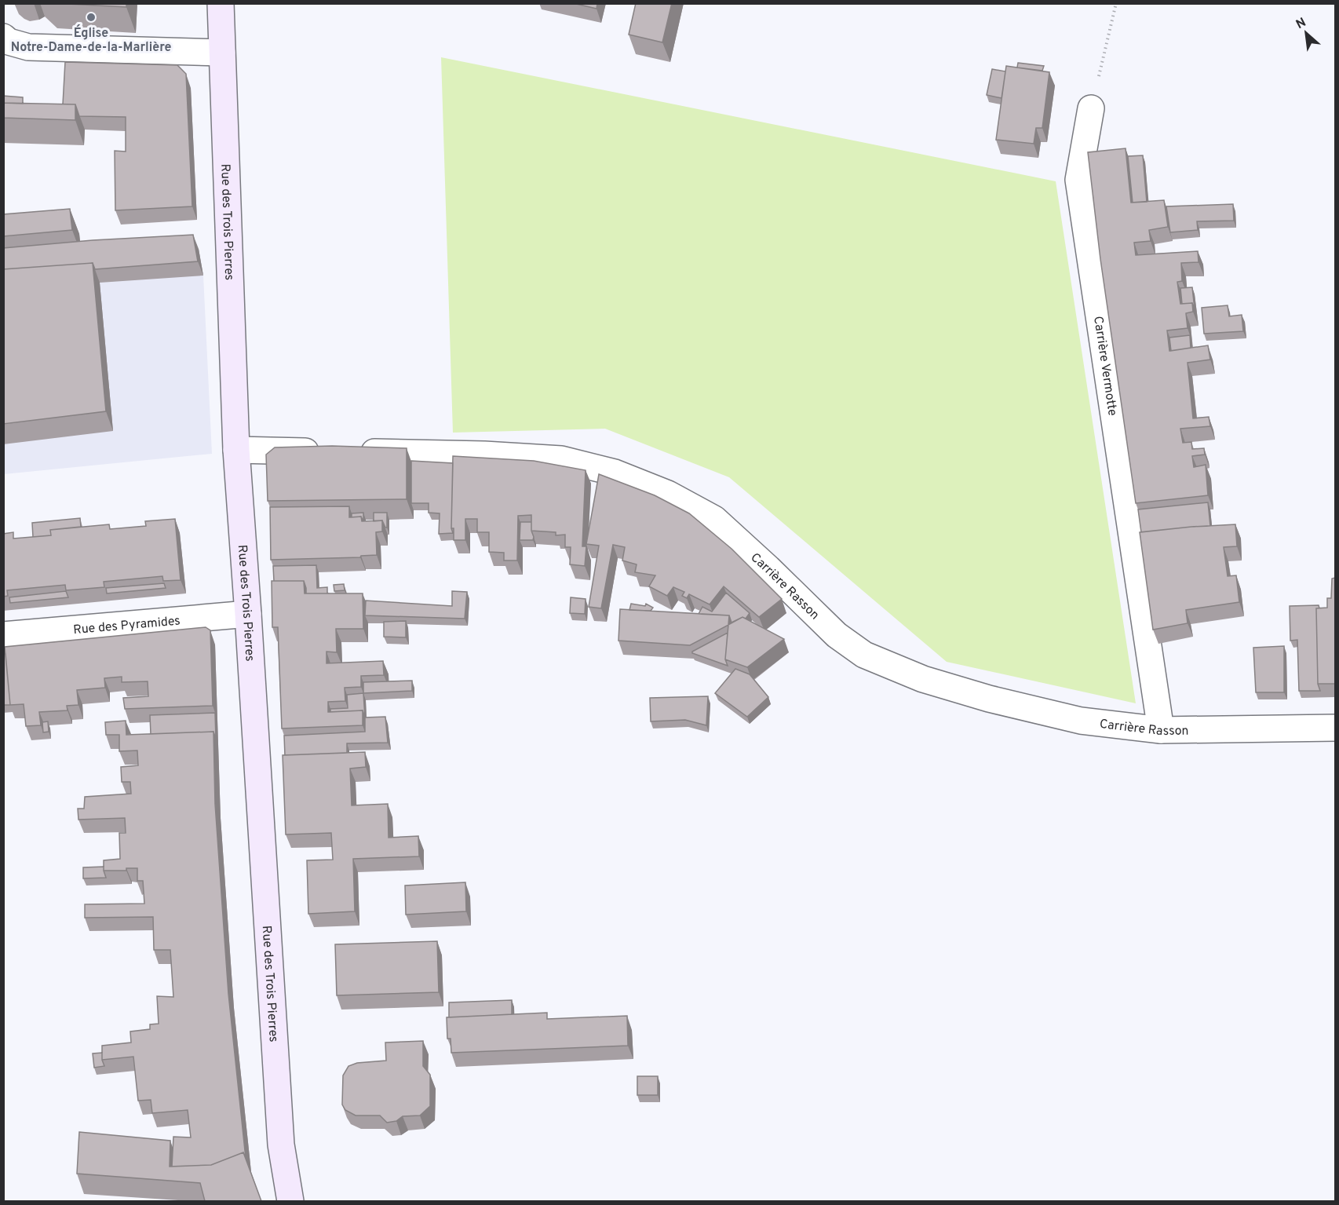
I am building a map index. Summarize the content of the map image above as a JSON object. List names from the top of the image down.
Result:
{
  "streets": {
    "street": [
      "Rue des Trois Pierres",
      "Carrière Vermotte",
      "Carrière Rasson",
      "Rue des Pyramides"
    ]
  },
  "crossings": [
    ["Rue des Trois Pierres", "Rue des Pyramides"],
    ["Carrière Vermotte", "Carrière Rasson"]
  ],
  "places": ["Église Notre-Dame-de-la-Marlière"],
  "north": "top left"
}
